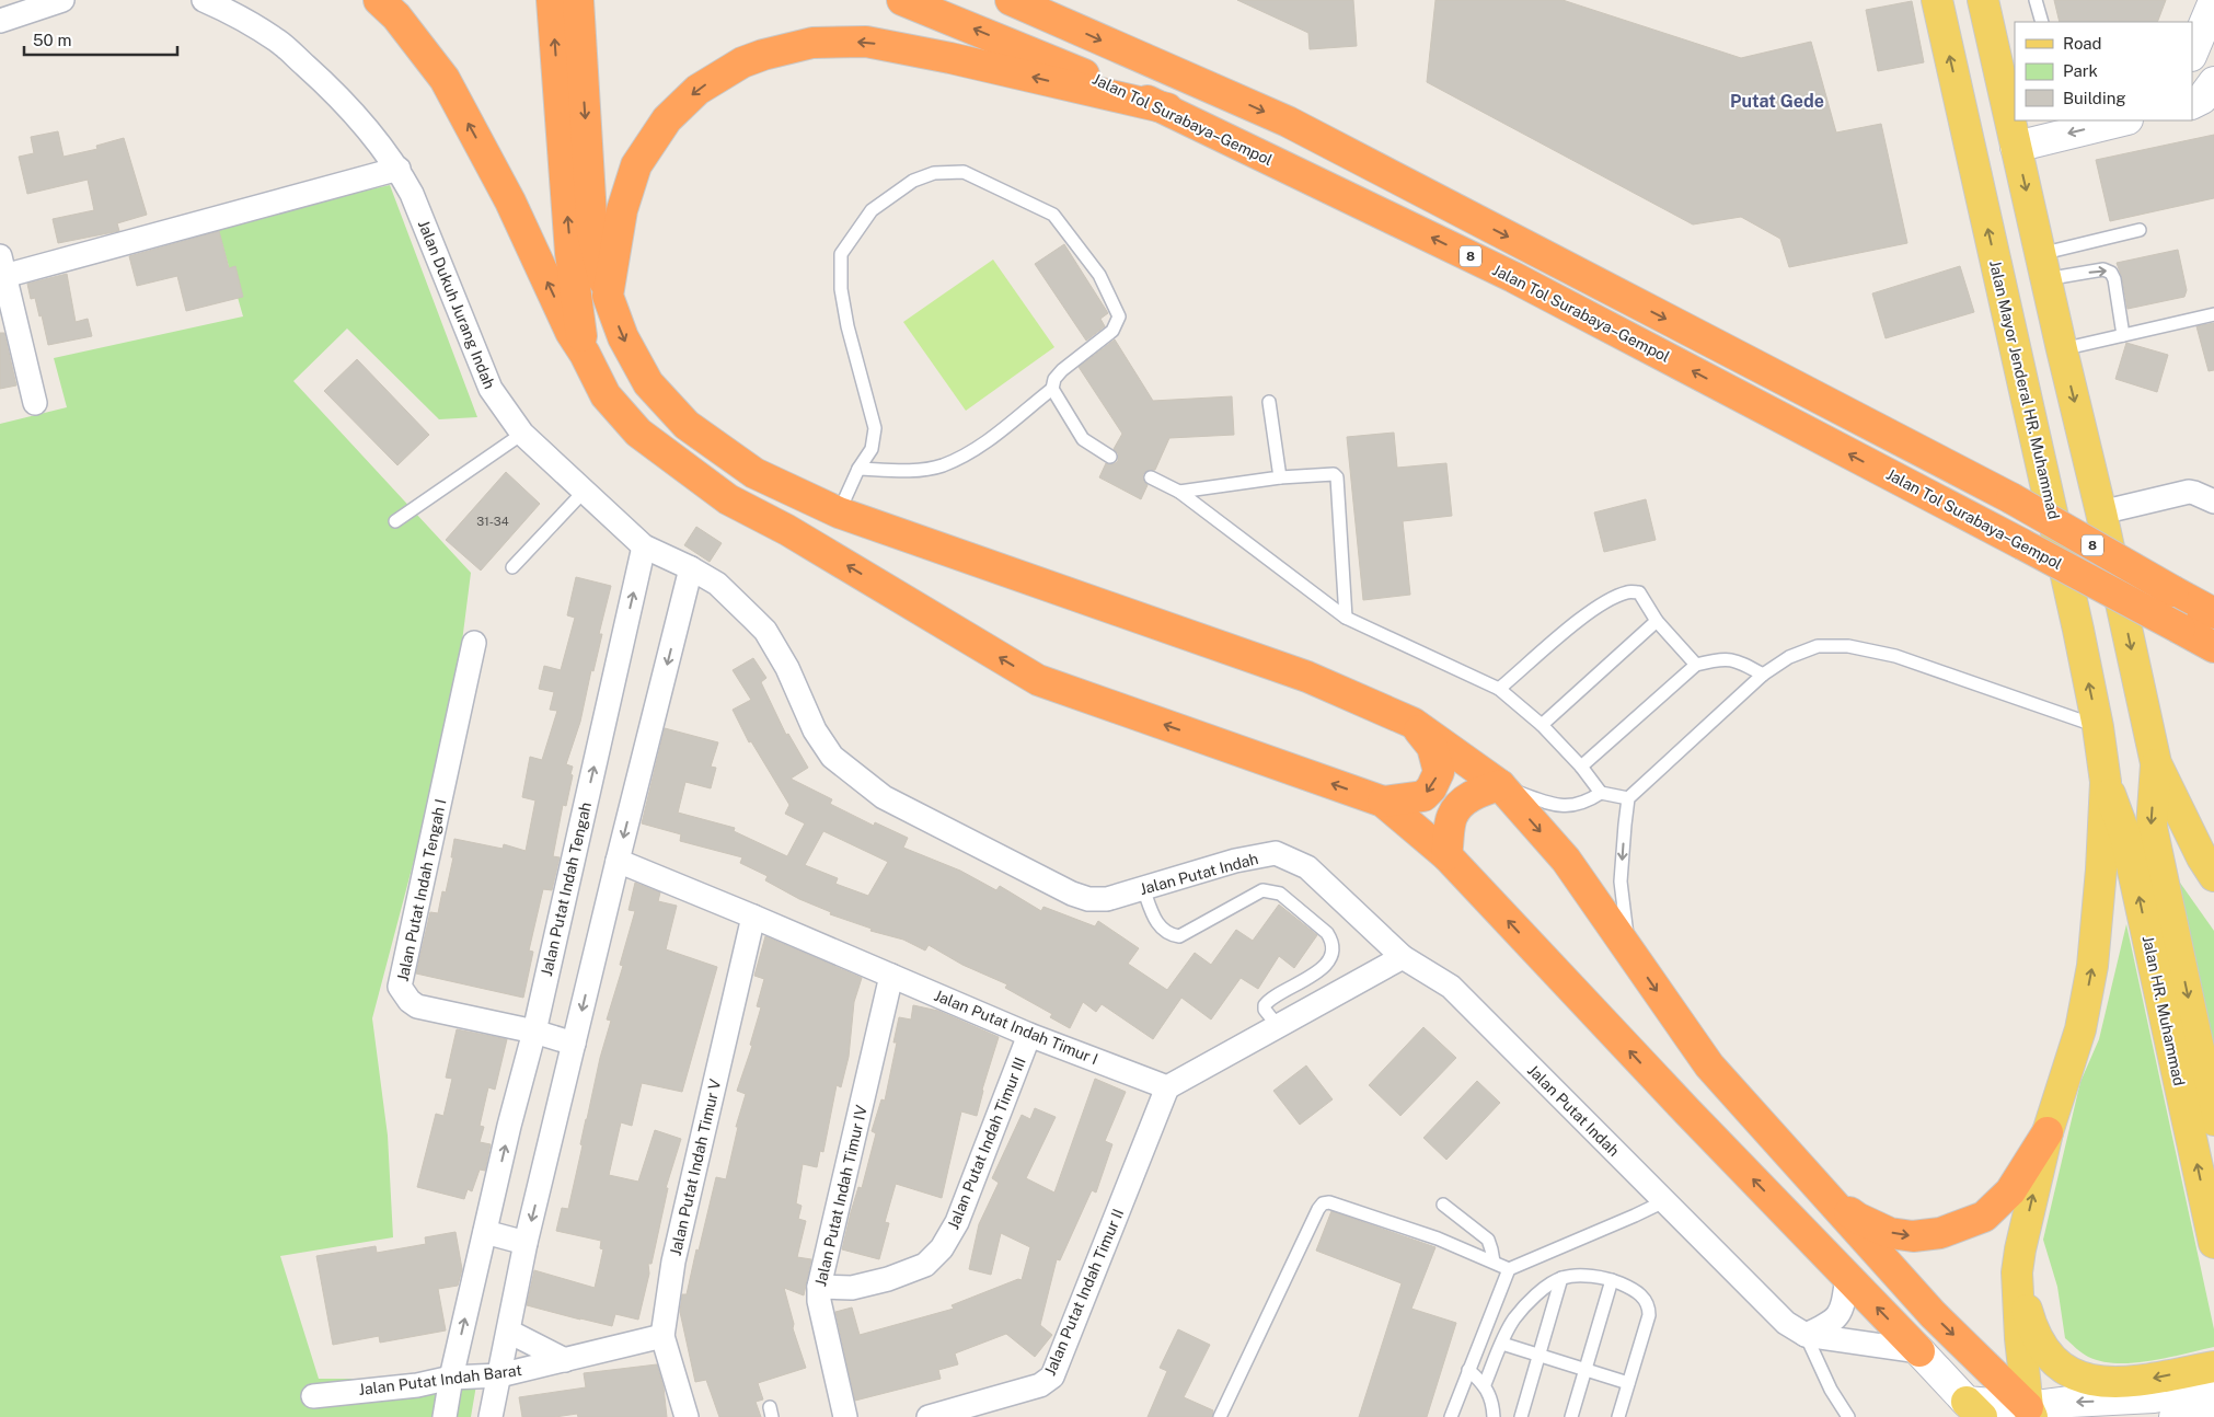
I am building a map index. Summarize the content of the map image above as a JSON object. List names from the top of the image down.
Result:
{
  "streets": {
    "highway": ["Jalan Tol Surabaya–Gempol", "8"],
    "main road": ["Jalan Mayor Jenderal HR. Muhammad", "Jalan HR. Muhammad"],
    "street": [
      "Jalan Dukuh Jurang Indah",
      "Jalan Putat Indah",
      "Jalan Putat Indah Tengah",
      "Jalan Putat Indah Tengah I",
      "Jalan Putat Indah Timur I",
      "Jalan Putat Indah Timur III",
      "Jalan Putat Indah Timur V",
      "Jalan Putat Indah Timur IV",
      "Jalan Putat Indah Timur II",
      "Jalan Putat Indah Barat"
    ]
  },
  "crossings": [
    ["Jalan Dukuh Jurang Indah", "Jalan Putat Indah"],
    ["Jalan Dukuh Jurang Indah", "Jalan Putat Indah Tengah"],
    ["Jalan Mayor Jenderal HR. Muhammad", "Jalan HR. Muhammad"],
    ["Jalan Putat Indah", "Jalan Putat Indah Tengah"],
    ["Jalan Putat Indah Tengah", "Jalan Putat Indah Tengah I"],
    ["Jalan Putat Indah Tengah", "Jalan Putat Indah Barat"],
    ["Jalan Putat Indah Timur I", "Jalan Putat Indah Timur III"],
    ["Jalan Putat Indah Timur I", "Jalan Putat Indah Timur V"],
    ["Jalan Putat Indah Timur I", "Jalan Putat Indah Timur IV"],
    ["Jalan Putat Indah Timur I", "Jalan Putat Indah Timur II"],
    ["Jalan Putat Indah Timur III", "Jalan Putat Indah Timur IV"],
    ["Jalan Putat Indah Timur V", "Jalan Putat Indah Barat"]
  ],
  "districts": ["Putat Gede"],
  "house_numbers": ["31-34"],
  "legend": ["Road", "Park", "Building"],
  "scale_bar": "50 m"
}
